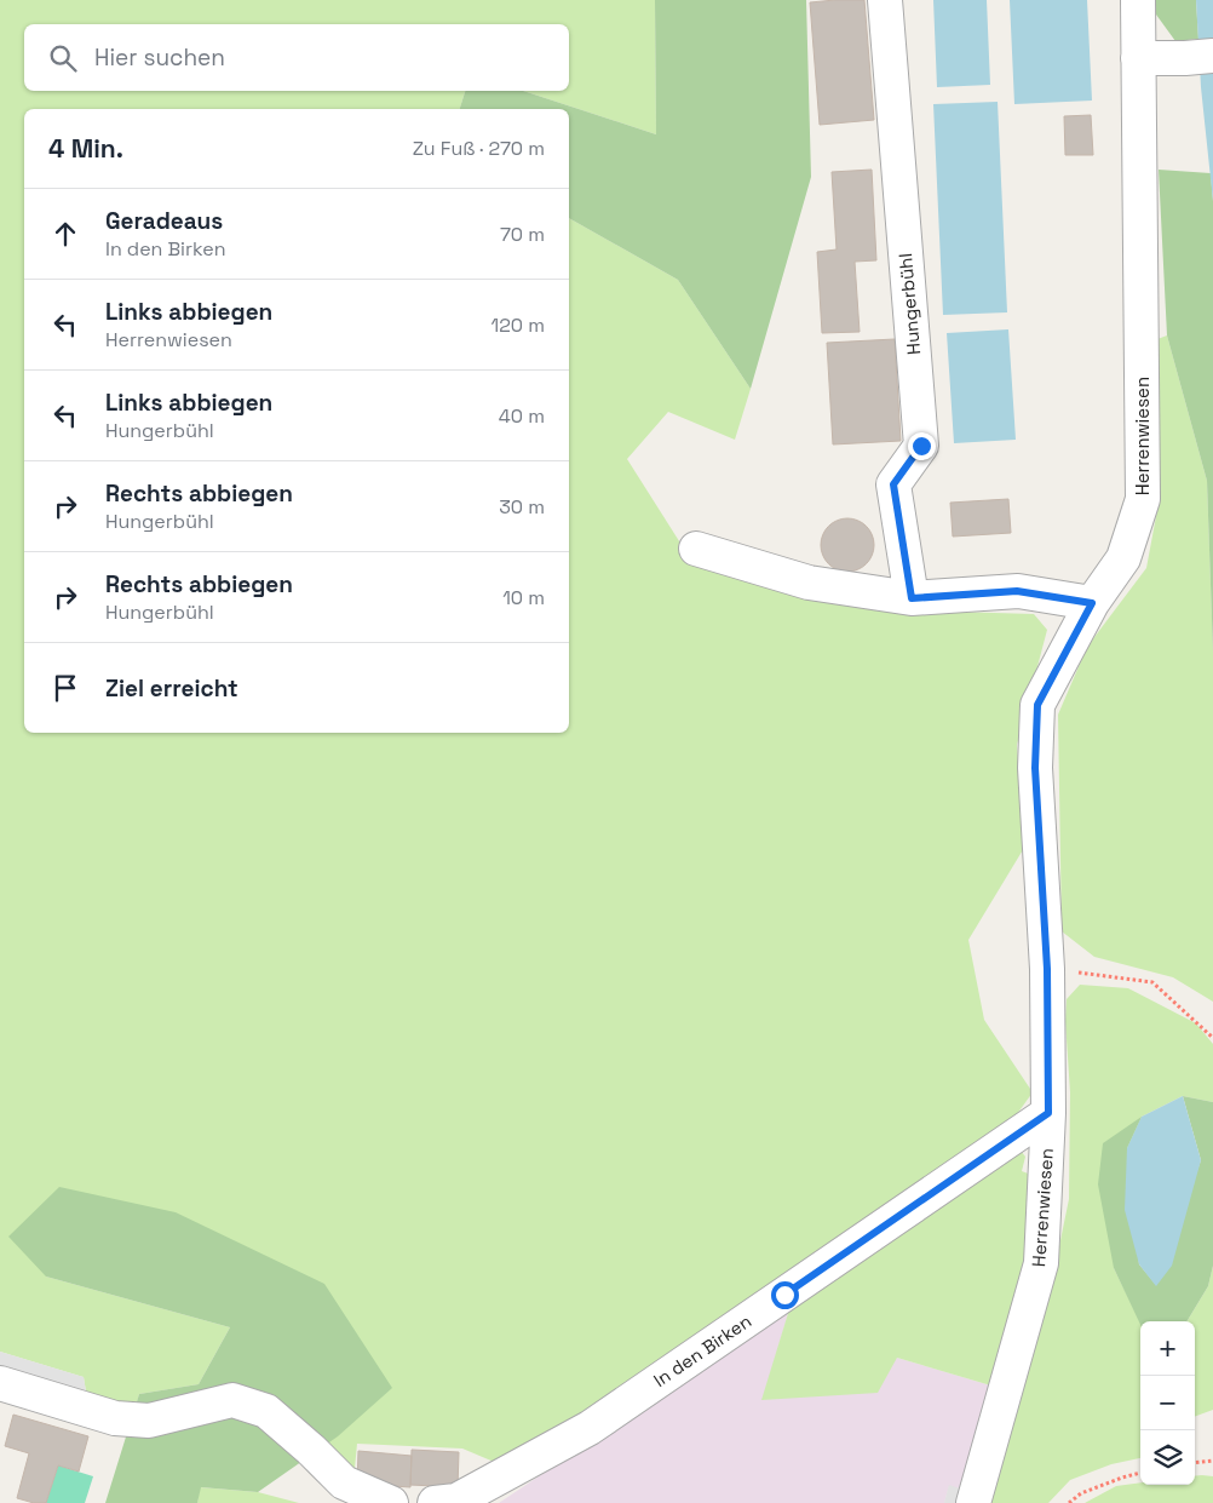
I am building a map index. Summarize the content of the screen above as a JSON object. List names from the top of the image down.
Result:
{
  "streets": {
    "street": ["Hungerbühl", "Herrenwiesen", "In den Birken"]
  },
  "crossings": [
    ["Herrenwiesen", "In den Birken"]
  ],
  "page": {
    "search": "Hier suchen",
    "heading": ["4 Min.", "Zu Fuß · 270 m"],
    "list": [
      ["Geradeaus", "In den Birken", "70 m"],
      ["Links abbiegen", "Herrenwiesen", "120 m"],
      ["Links abbiegen", "Hungerbühl", "40 m"],
      ["Rechts abbiegen", "Hungerbühl", "30 m"],
      ["Rechts abbiegen", "Hungerbühl", "10 m"],
      "Ziel erreicht"
    ],
    "map_buttons": ["+", "−"]
  }
}
